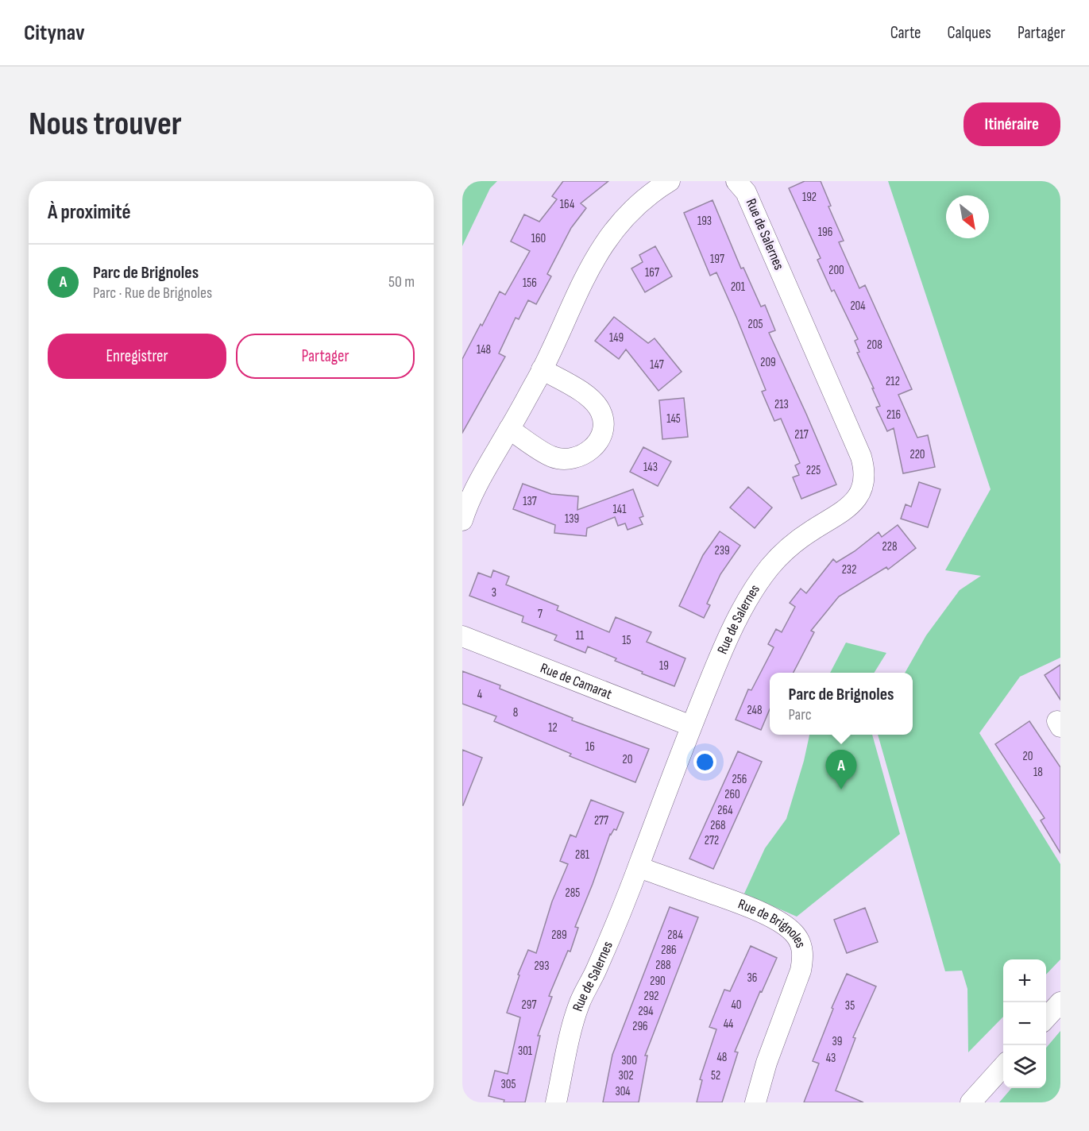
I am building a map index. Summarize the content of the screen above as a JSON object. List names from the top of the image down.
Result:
{
  "streets": {
    "street": ["Rue de Salernes", "Rue de Camarat", "Rue de Brignoles"]
  },
  "crossings": [
    ["Rue de Salernes", "Rue de Camarat"],
    ["Rue de Salernes", "Rue de Brignoles"]
  ],
  "house_numbers": [
    "192",
    "164",
    "193",
    "196",
    "160",
    "197",
    "200",
    "167",
    "156",
    "201",
    "204",
    "205",
    "149",
    "208",
    "148",
    "209",
    "147",
    "212",
    "213",
    "216",
    "145",
    "217",
    "220",
    "143",
    "225",
    "137",
    "141",
    "139",
    "228",
    "239",
    "232",
    "3",
    "7",
    "11",
    "15",
    "19",
    "4",
    "248",
    "8",
    "12",
    "16",
    "20",
    "20",
    "18",
    "256",
    "260",
    "264",
    "277",
    "268",
    "272",
    "281",
    "285",
    "289",
    "284",
    "286",
    "288",
    "293",
    "36",
    "290",
    "292",
    "297",
    "40",
    "35",
    "294",
    "44",
    "296",
    "39",
    "301",
    "48",
    "43",
    "300",
    "302",
    "52",
    "305",
    "304"
  ],
  "north": "bottom right",
  "page": {
    "header": "Citynav",
    "nav": ["Carte", "Calques", "Partager"],
    "buttons": [
      "Itinéraire",
      ["Enregistrer", "Partager"]
    ],
    "title": "Nous trouver",
    "heading": "À proximité",
    "list": [
      {
        "mark": "A",
        "name": "Parc de Brignoles",
        "note": "Parc · Rue de Brignoles",
        "value": "50 m"
      }
    ],
    "popup": ["Parc de Brignoles", "Parc"],
    "pins": "A",
    "map_buttons": ["+", "−"]
  }
}
